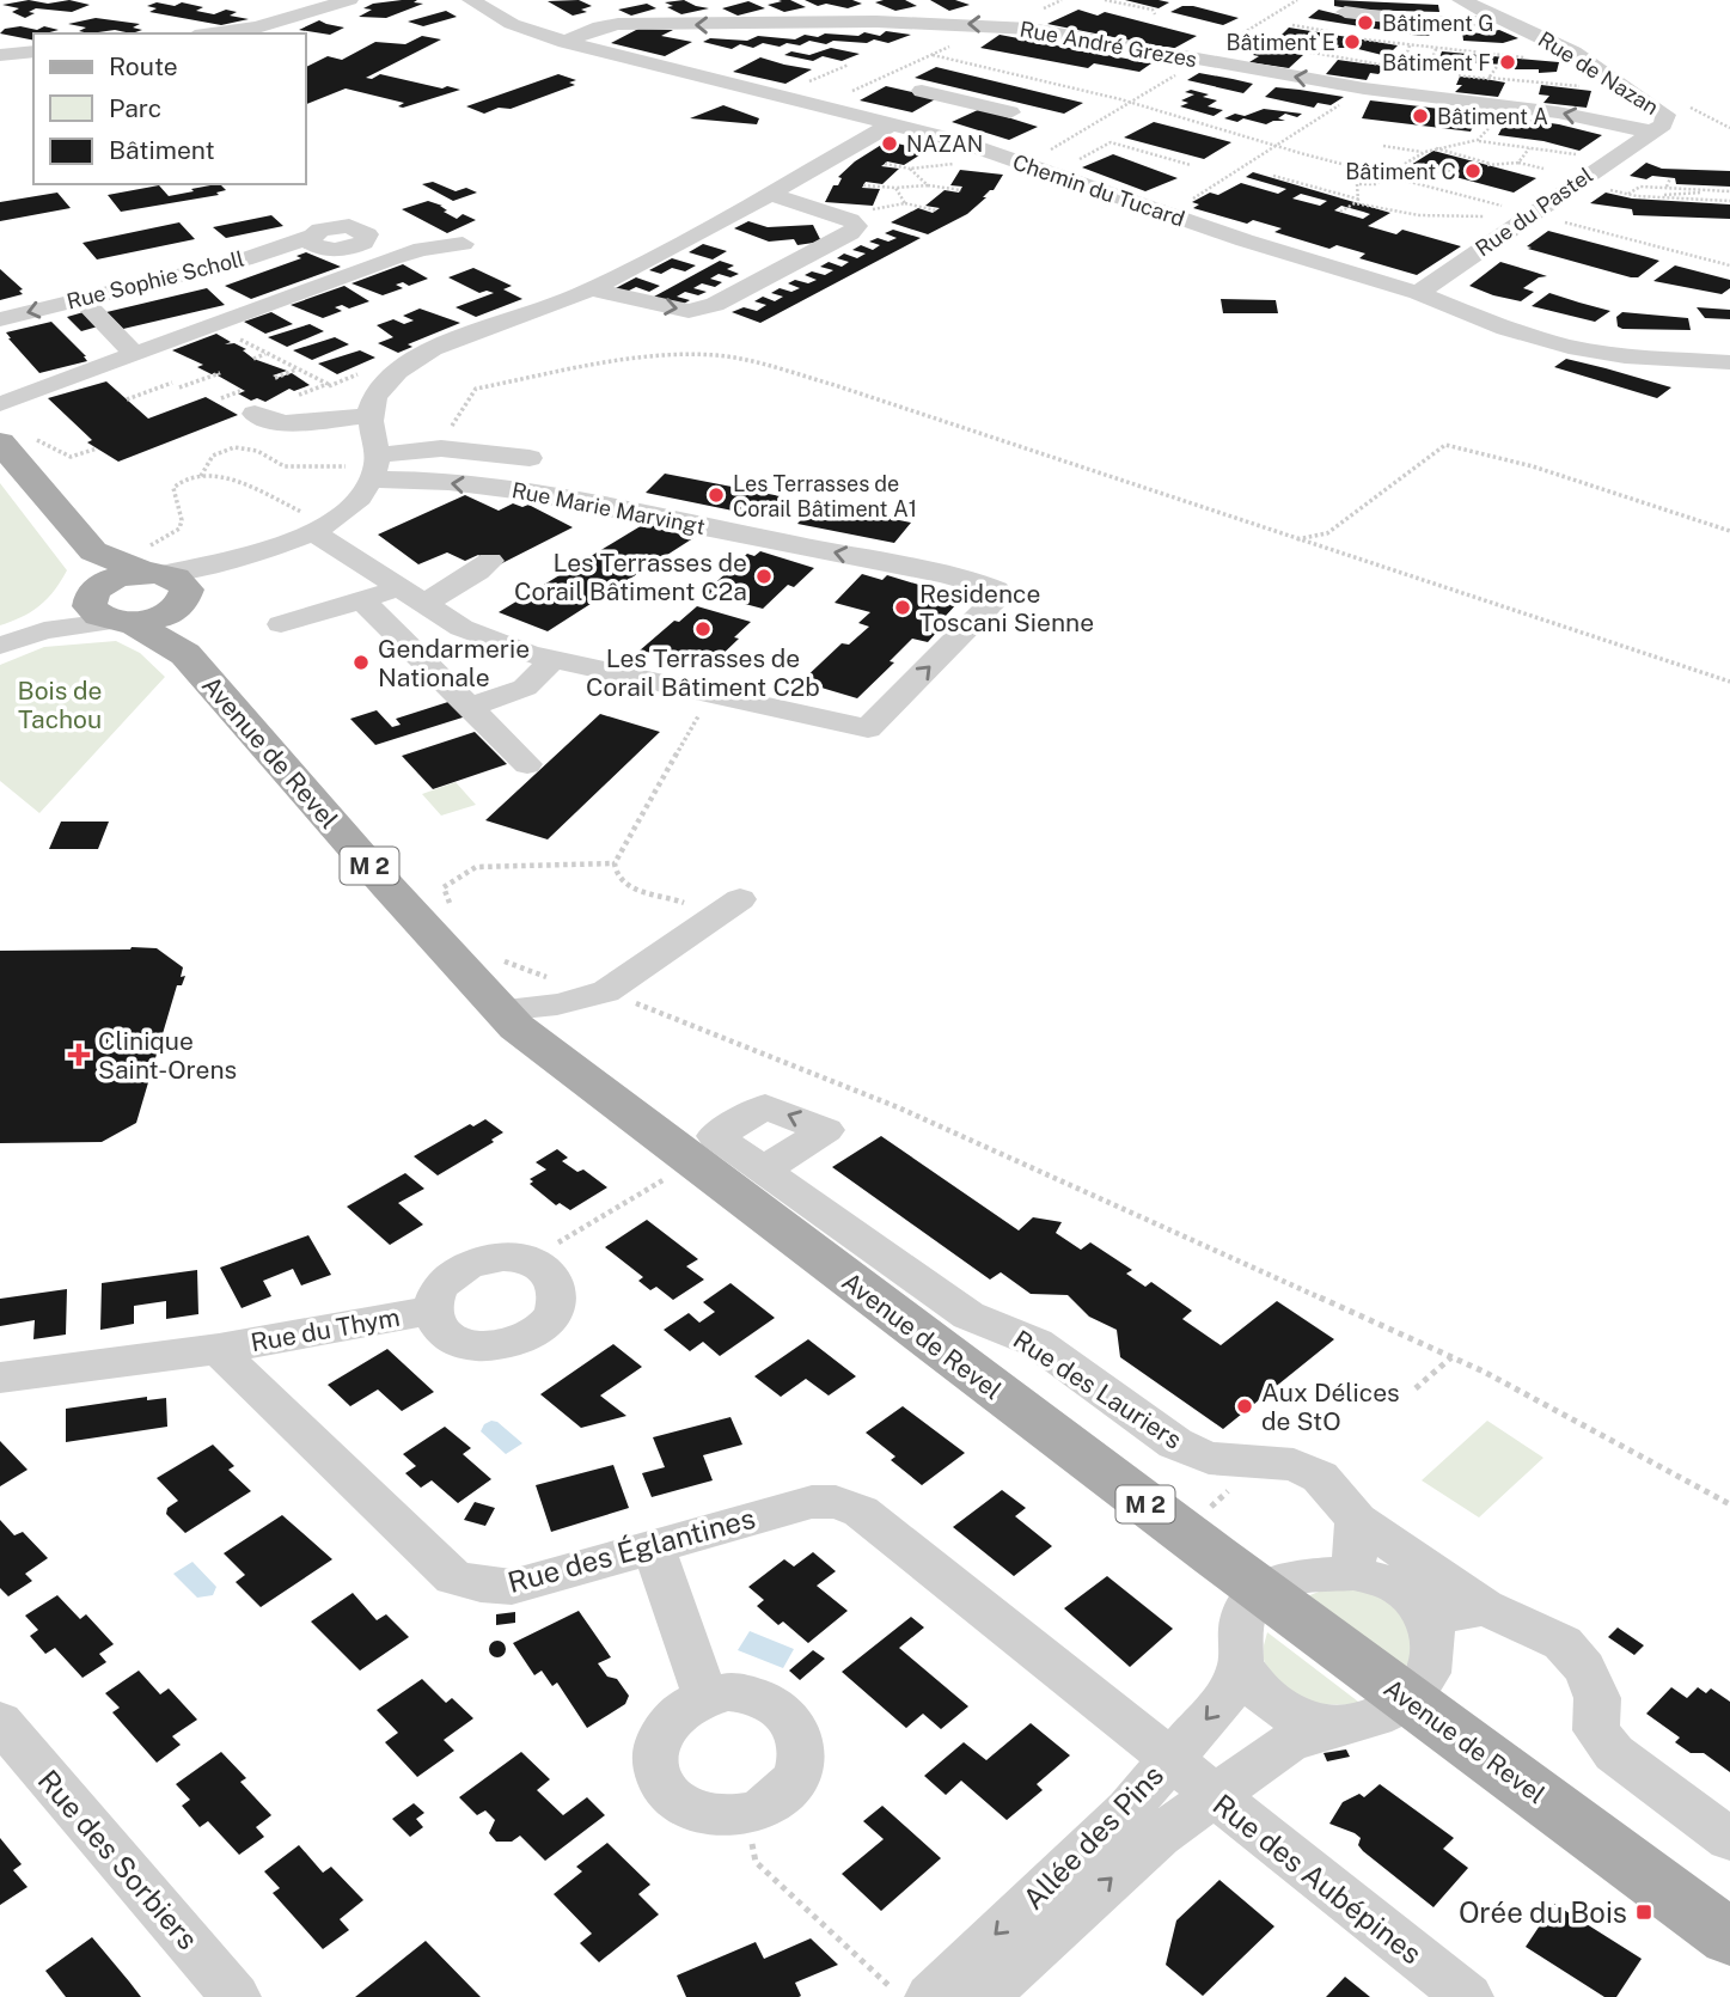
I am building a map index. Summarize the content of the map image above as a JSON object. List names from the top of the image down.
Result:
{
  "streets": {
    "main road": ["Avenue de Revel", "M 2"],
    "street": [
      "Rue André Grezes",
      "Rue de Nazan",
      "Chemin du Tucard",
      "Rue du Pastel",
      "Rue Sophie Scholl",
      "Rue Marie Marvingt",
      "Rue du Thym",
      "Rue des Lauriers",
      "Rue des Églantines",
      "Allée des Pins",
      "Rue des Sorbiers",
      "Rue des Aubépines"
    ]
  },
  "crossings": [
    ["Rue André Grezes", "Rue de Nazan"],
    ["Rue André Grezes", "Chemin du Tucard"],
    ["Rue André Grezes", "Rue du Pastel"],
    ["Rue de Nazan", "Rue du Pastel"],
    ["Chemin du Tucard", "Rue du Pastel"],
    ["Avenue de Revel", "Allée des Pins"],
    ["Rue du Thym", "Rue des Églantines"],
    ["Rue des Églantines", "Allée des Pins"],
    ["Rue des Églantines", "Rue des Aubépines"],
    ["Allée des Pins", "Rue des Aubépines"]
  ],
  "parks": ["Bois de Tachou"],
  "places": {
    "other": [
      "Bâtiment G",
      "Bâtiment E",
      "Bâtiment F",
      "Bâtiment A",
      "NAZAN",
      "Bâtiment C",
      "Les Terrasses de Corail Bâtiment A1",
      "Les Terrasses de Corail Bâtiment C2a",
      "Residence Toscani Sienne",
      "Les Terrasses de Corail Bâtiment C2b",
      "Gendarmerie Nationale",
      "Aux Délices de StO"
    ],
    "health": ["Clinique Saint-Orens"],
    "transit": ["Orée du Bois"]
  },
  "legend": ["Route", "Parc", "Bâtiment"]
}
